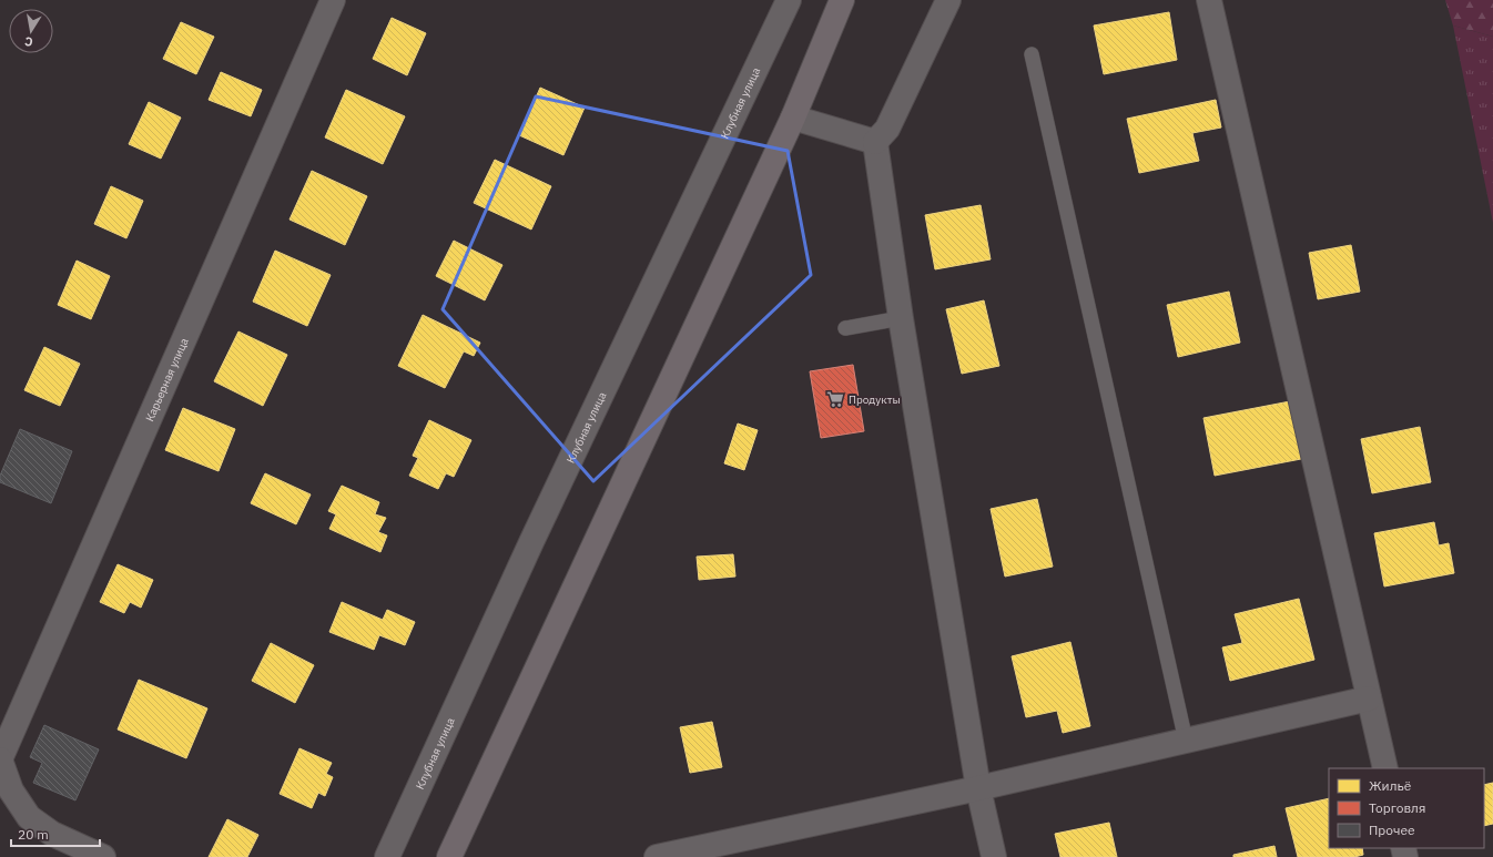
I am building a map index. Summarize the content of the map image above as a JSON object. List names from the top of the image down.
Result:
{
  "streets": {
    "street": ["Клубная улица", "Карьерная улица"]
  },
  "places": {
    "supermarket": ["Продукты"]
  },
  "legend": ["Жильё", "Торговля", "Прочее"],
  "scale_bar": "20 m",
  "north": "bottom"
}
